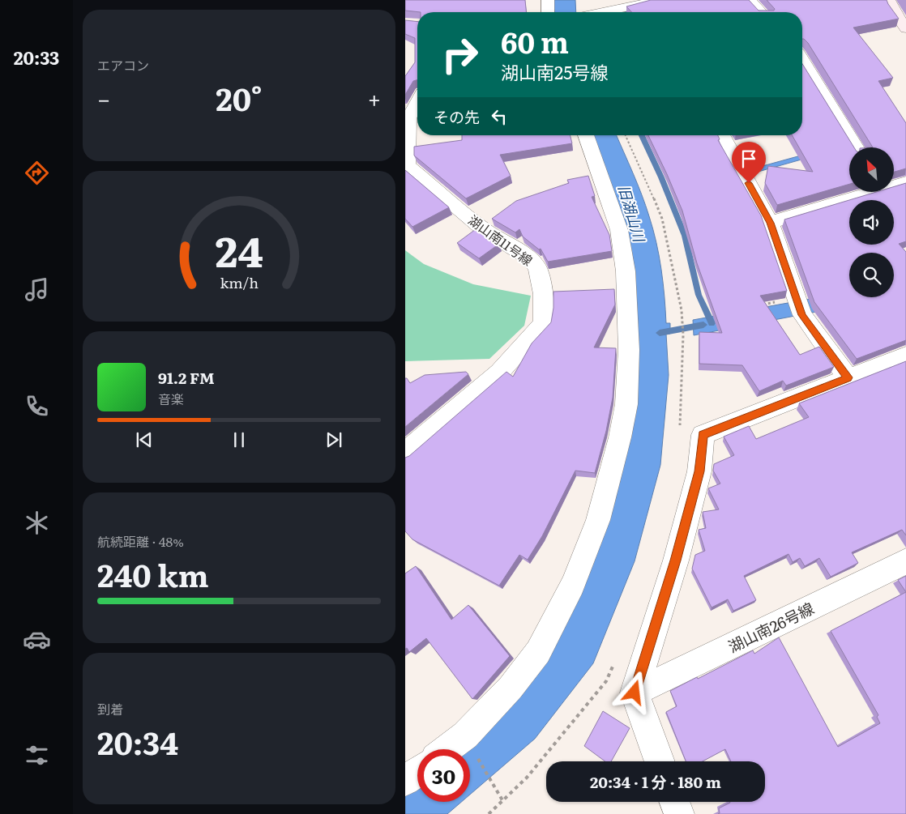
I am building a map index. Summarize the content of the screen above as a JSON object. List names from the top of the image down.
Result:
{
  "streets": {
    "street": ["湖山南11号線", "湖山南26号線"]
  },
  "water": ["旧湖山川"],
  "north": "top left",
  "page": {
    "tabs": "20:33",
    "tile": [
      "エアコン",
      ["航続距離 · 48%", "240 km"],
      ["到着", "20:34"]
    ],
    "turn": ["60 m", "湖山南25号線"],
    "heat": ["−", "20°", "+"],
    "then": "その先",
    "song": ["91.2 FM", "音楽"],
    "limit": "30",
    "trip": "20:34 · 1 分 · 180 m",
    "gauge": ["24", "km/h"]
  }
}
